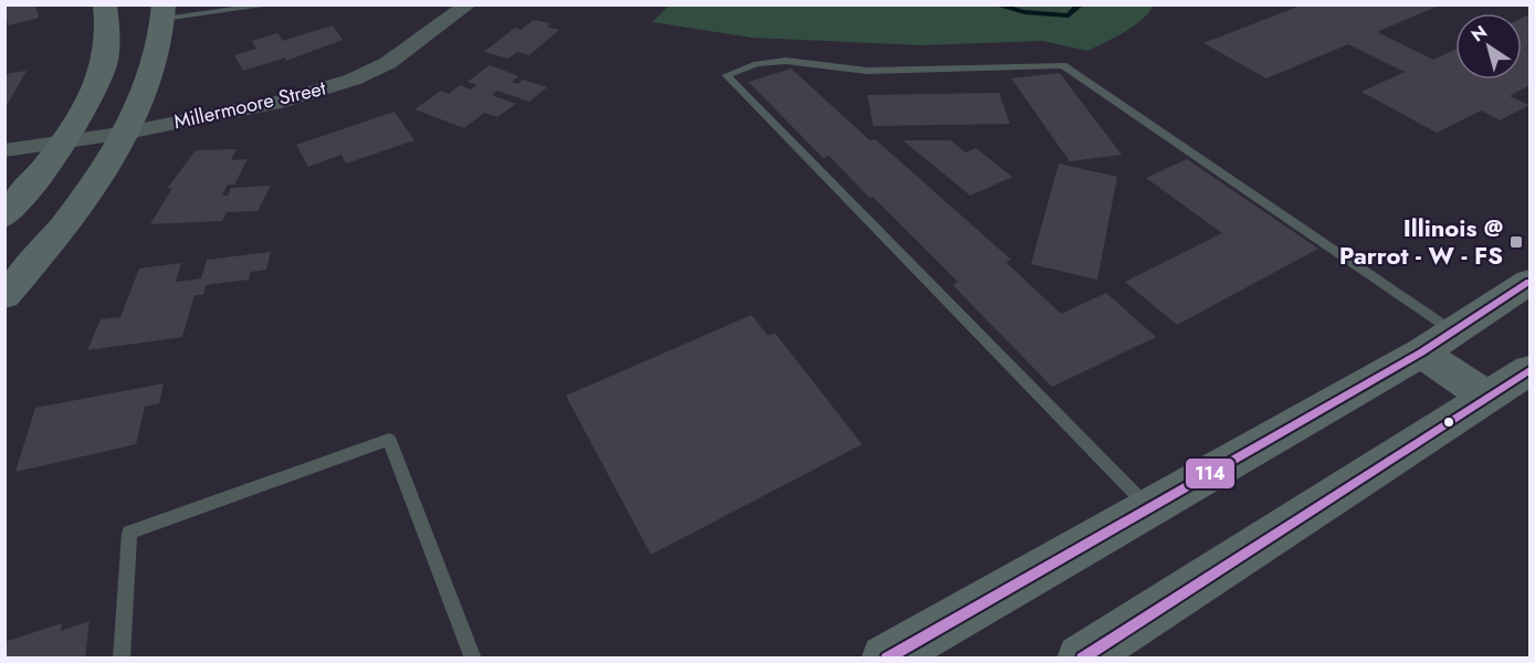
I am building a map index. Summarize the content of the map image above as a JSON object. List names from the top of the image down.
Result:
{
  "streets": {
    "street": ["Millermoore Street"]
  },
  "places": {
    "transit": ["Illinois @ Parrot - W - FS"]
  },
  "lines": ["transit line 114"],
  "north": "top left"
}
